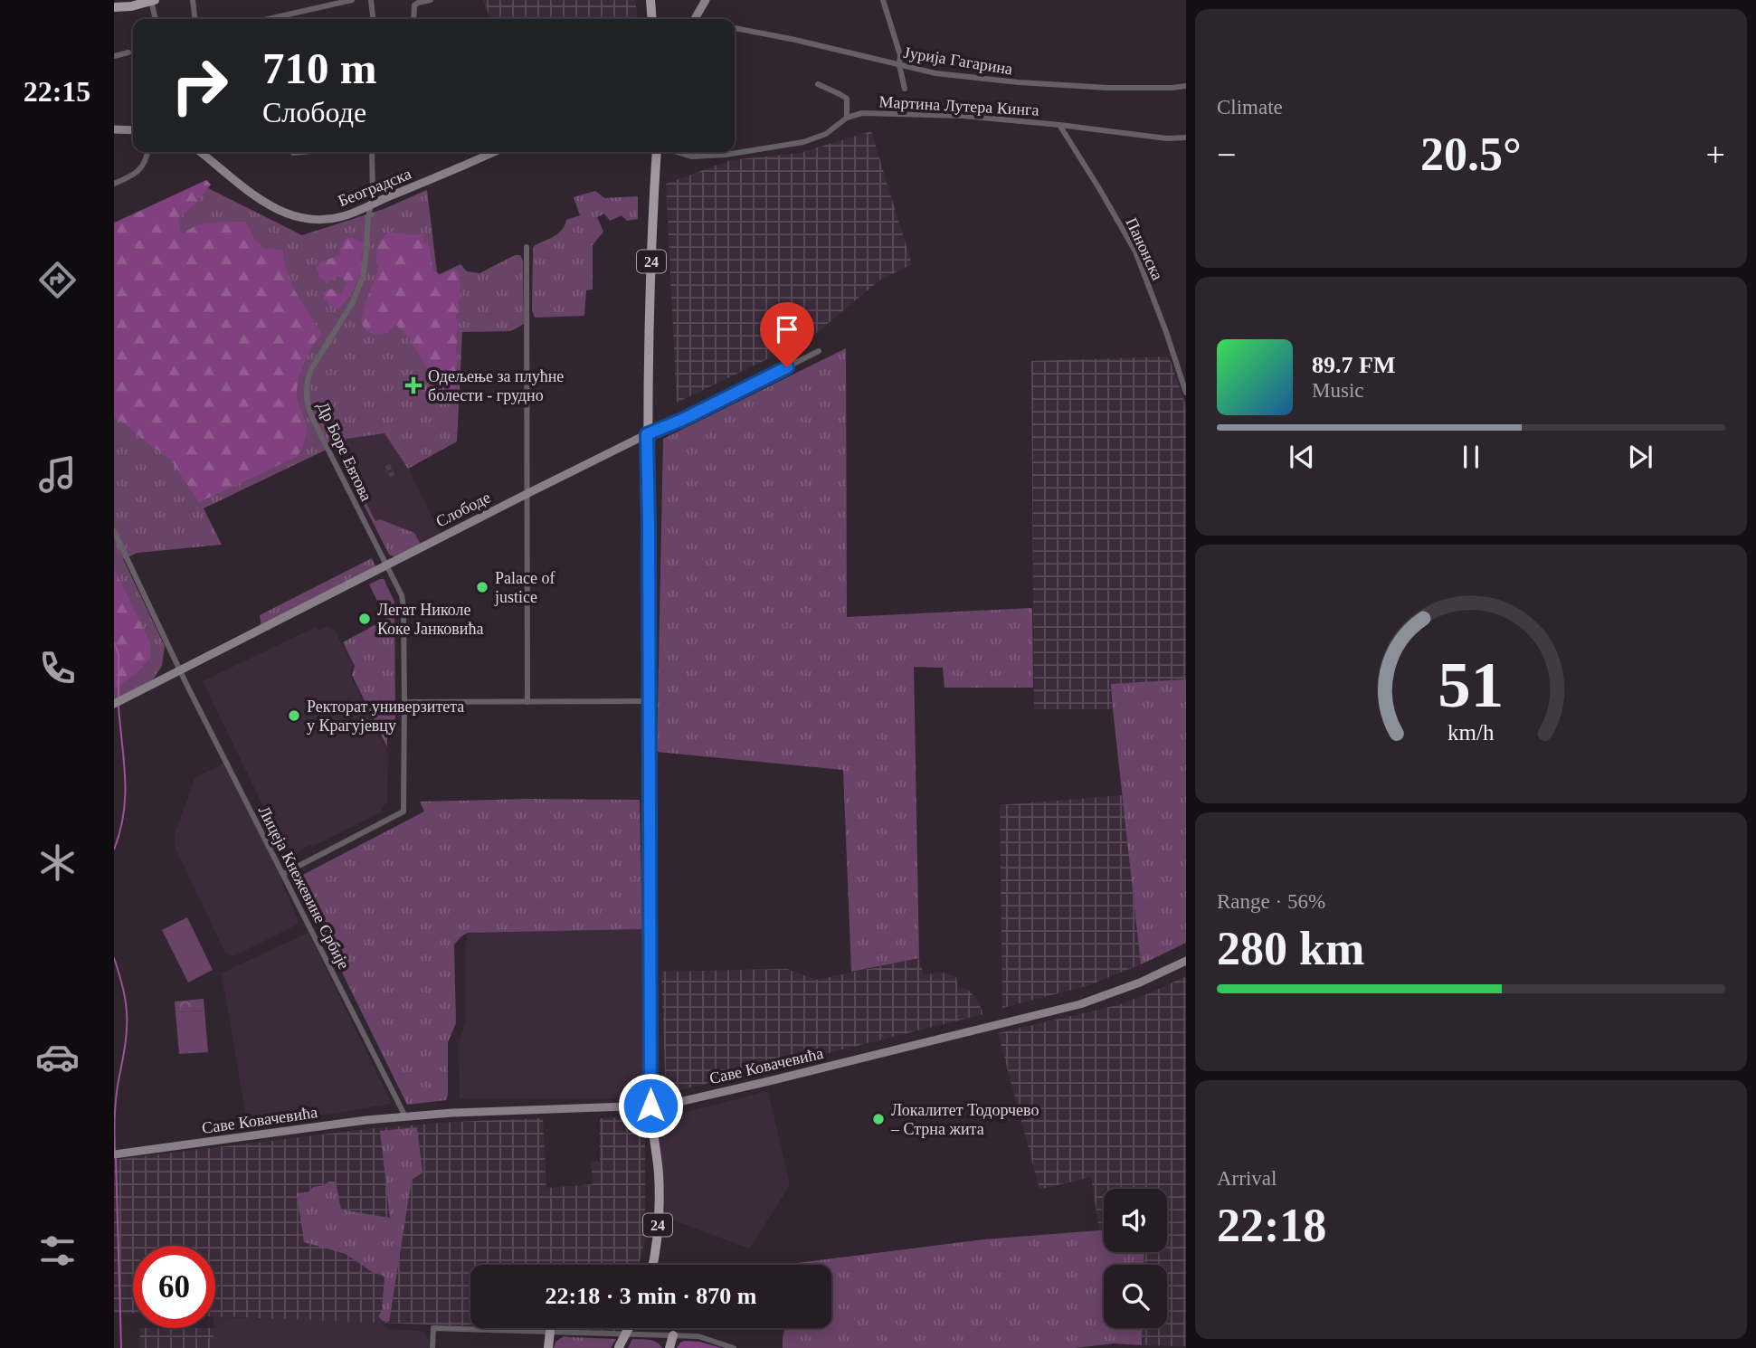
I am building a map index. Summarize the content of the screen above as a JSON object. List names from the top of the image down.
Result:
{
  "streets": {
    "main road": ["24"],
    "street": [
      "Јурија Гагарина",
      "Мартина Лутера Кинга",
      "Београдска",
      "Панонска",
      "Др Боре Евтова",
      "Слободе",
      "Лицеја Кнежевине Србије",
      "Саве Ковачевића"
    ]
  },
  "crossings": [
    ["Мартина Лутера Кинга", "Панонска"],
    ["Београдска", "Др Боре Евтова"],
    ["24", "Слободе"],
    ["24", "Саве Ковачевића"],
    ["Др Боре Евтова", "Слободе"],
    ["Др Боре Евтова", "Лицеја Кнежевине Србије"],
    ["Слободе", "Лицеја Кнежевине Србије"],
    ["Лицеја Кнежевине Србије", "Саве Ковачевића"]
  ],
  "places": {
    "health": ["Одељење за плућне болести - грудно"],
    "other": [
      "Palace of justice",
      "Легат Николе Коке Јанковића",
      "Ректорат универзитета у Крагујевцу",
      "Локалитет Тодорчево – Стрна жита"
    ]
  },
  "page": {
    "tabs": "22:15",
    "tile": [
      "Climate",
      ["Range · 56%", "280 km"],
      ["Arrival", "22:18"]
    ],
    "turn": ["710 m", "Слободе"],
    "heat": ["−", "20.5°", "+"],
    "song": ["89.7 FM", "Music"],
    "limit": "60",
    "trip": "22:18 · 3 min · 870 m",
    "gauge": ["51", "km/h"]
  }
}
